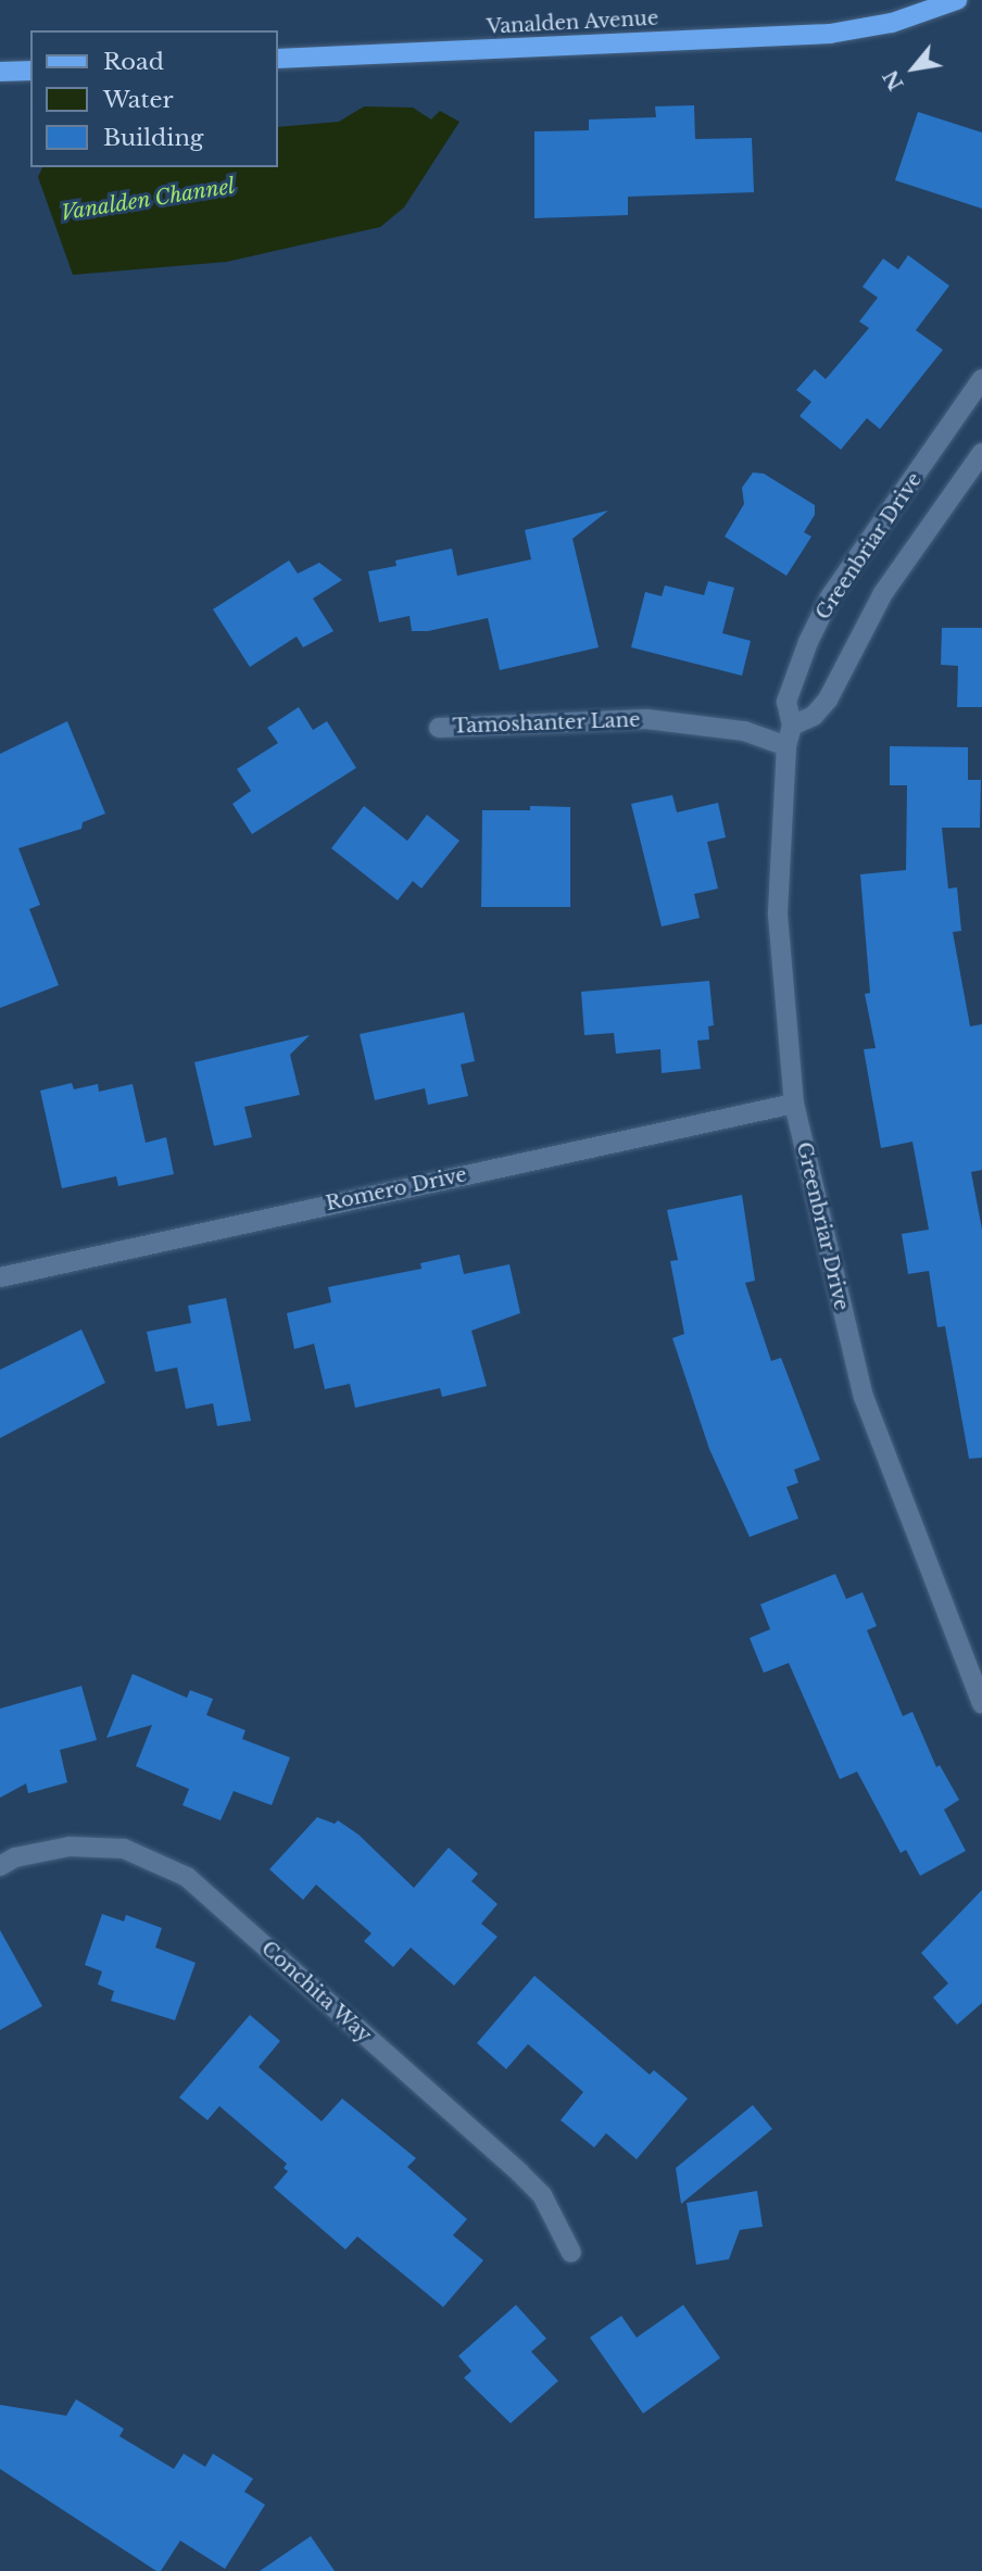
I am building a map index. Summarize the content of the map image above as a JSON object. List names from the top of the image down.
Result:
{
  "streets": {
    "main road": ["Vanalden Avenue"],
    "street": [
      "Greenbriar Drive",
      "Tamoshanter Lane",
      "Romero Drive",
      "Conchita Way"
    ]
  },
  "crossings": [
    ["Greenbriar Drive", "Tamoshanter Lane"],
    ["Greenbriar Drive", "Romero Drive"]
  ],
  "water": ["Vanalden Channel"],
  "legend": ["Road", "Water", "Building"],
  "north": "bottom left"
}
